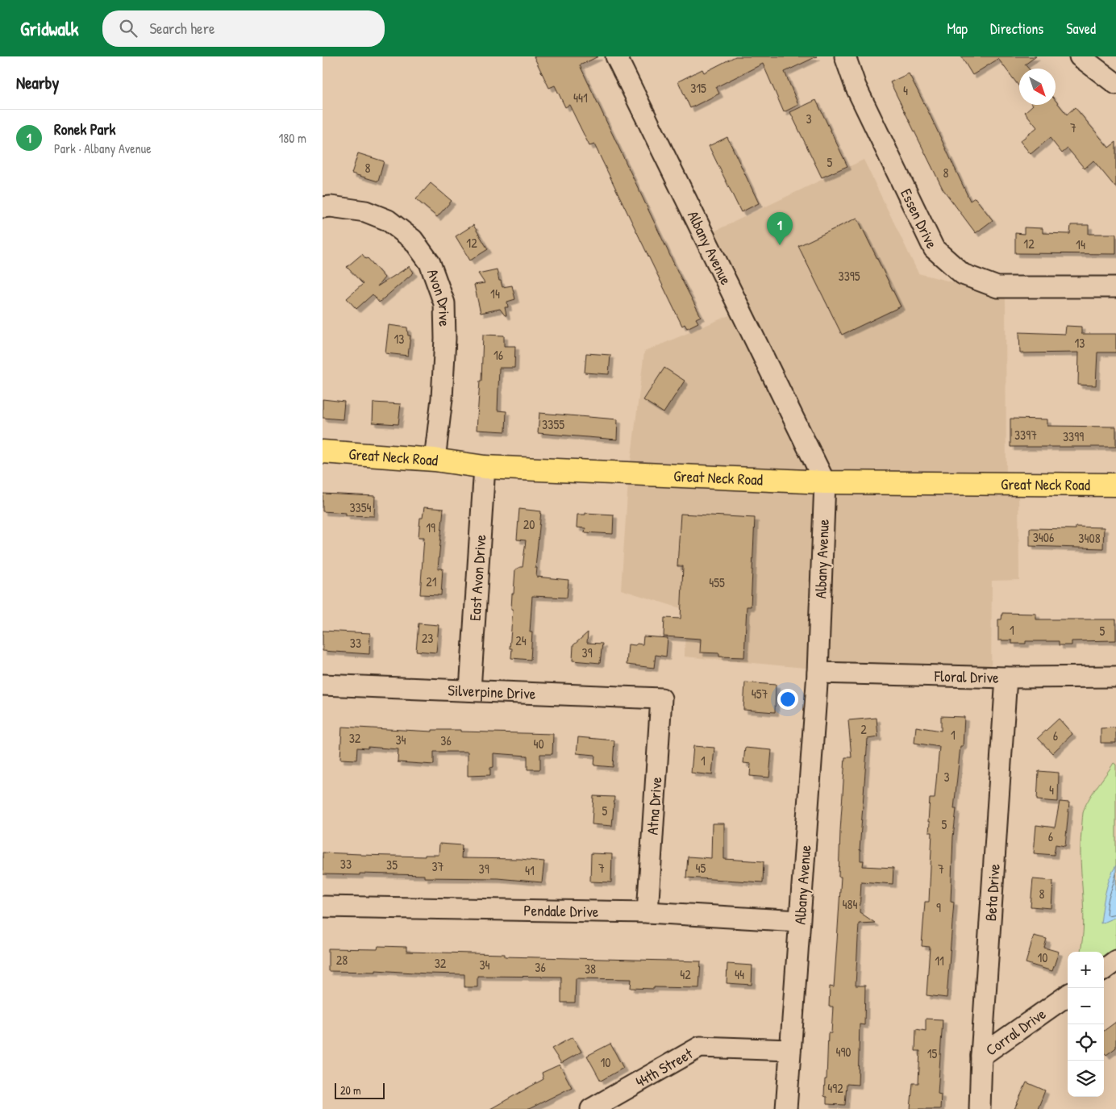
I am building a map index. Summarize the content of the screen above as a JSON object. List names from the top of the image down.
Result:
{
  "streets": {
    "main road": ["Great Neck Road"],
    "street": [
      "Essen Drive",
      "Albany Avenue",
      "Avon Drive",
      "East Avon Drive",
      "Floral Drive",
      "Silverpine Drive",
      "Atna Drive",
      "Beta Drive",
      "Pendale Drive",
      "Corral Drive",
      "44th Street"
    ]
  },
  "crossings": [
    ["Albany Avenue", "Great Neck Road"],
    ["Albany Avenue", "Floral Drive"],
    ["Albany Avenue", "Pendale Drive"],
    ["Albany Avenue", "44th Street"],
    ["Avon Drive", "Great Neck Road"],
    ["Great Neck Road", "East Avon Drive"],
    ["East Avon Drive", "Silverpine Drive"],
    ["Floral Drive", "Beta Drive"],
    ["Silverpine Drive", "Atna Drive"],
    ["Atna Drive", "Pendale Drive"],
    ["Beta Drive", "Corral Drive"]
  ],
  "house_numbers": [
    "315",
    "4",
    "441",
    "3",
    "7",
    "5",
    "8",
    "8",
    "12",
    "12",
    "14",
    "3395",
    "14",
    "13",
    "13",
    "16",
    "3355",
    "3397",
    "3399",
    "3354",
    "20",
    "19",
    "3406",
    "3408",
    "21",
    "455",
    "1",
    "5",
    "23",
    "24",
    "33",
    "39",
    "457",
    "2",
    "1",
    "6",
    "32",
    "34",
    "36",
    "40",
    "1",
    "3",
    "4",
    "5",
    "5",
    "6",
    "33",
    "35",
    "37",
    "7",
    "45",
    "39",
    "7",
    "41",
    "8",
    "484",
    "9",
    "10",
    "28",
    "11",
    "32",
    "34",
    "36",
    "38",
    "42",
    "44",
    "490",
    "15",
    "10",
    "492"
  ],
  "scale_bar": "20 m",
  "north": "bottom right",
  "page": {
    "header": "Gridwalk",
    "search": "Search here",
    "nav": ["Map", "Directions", "Saved"],
    "heading": "Nearby",
    "list": [
      {
        "mark": "1",
        "name": "Ronek Park",
        "note": "Park · Albany Avenue",
        "value": "180 m"
      }
    ],
    "pins": "1",
    "map_buttons": ["+", "−"],
    "scale": "20 m"
  }
}
